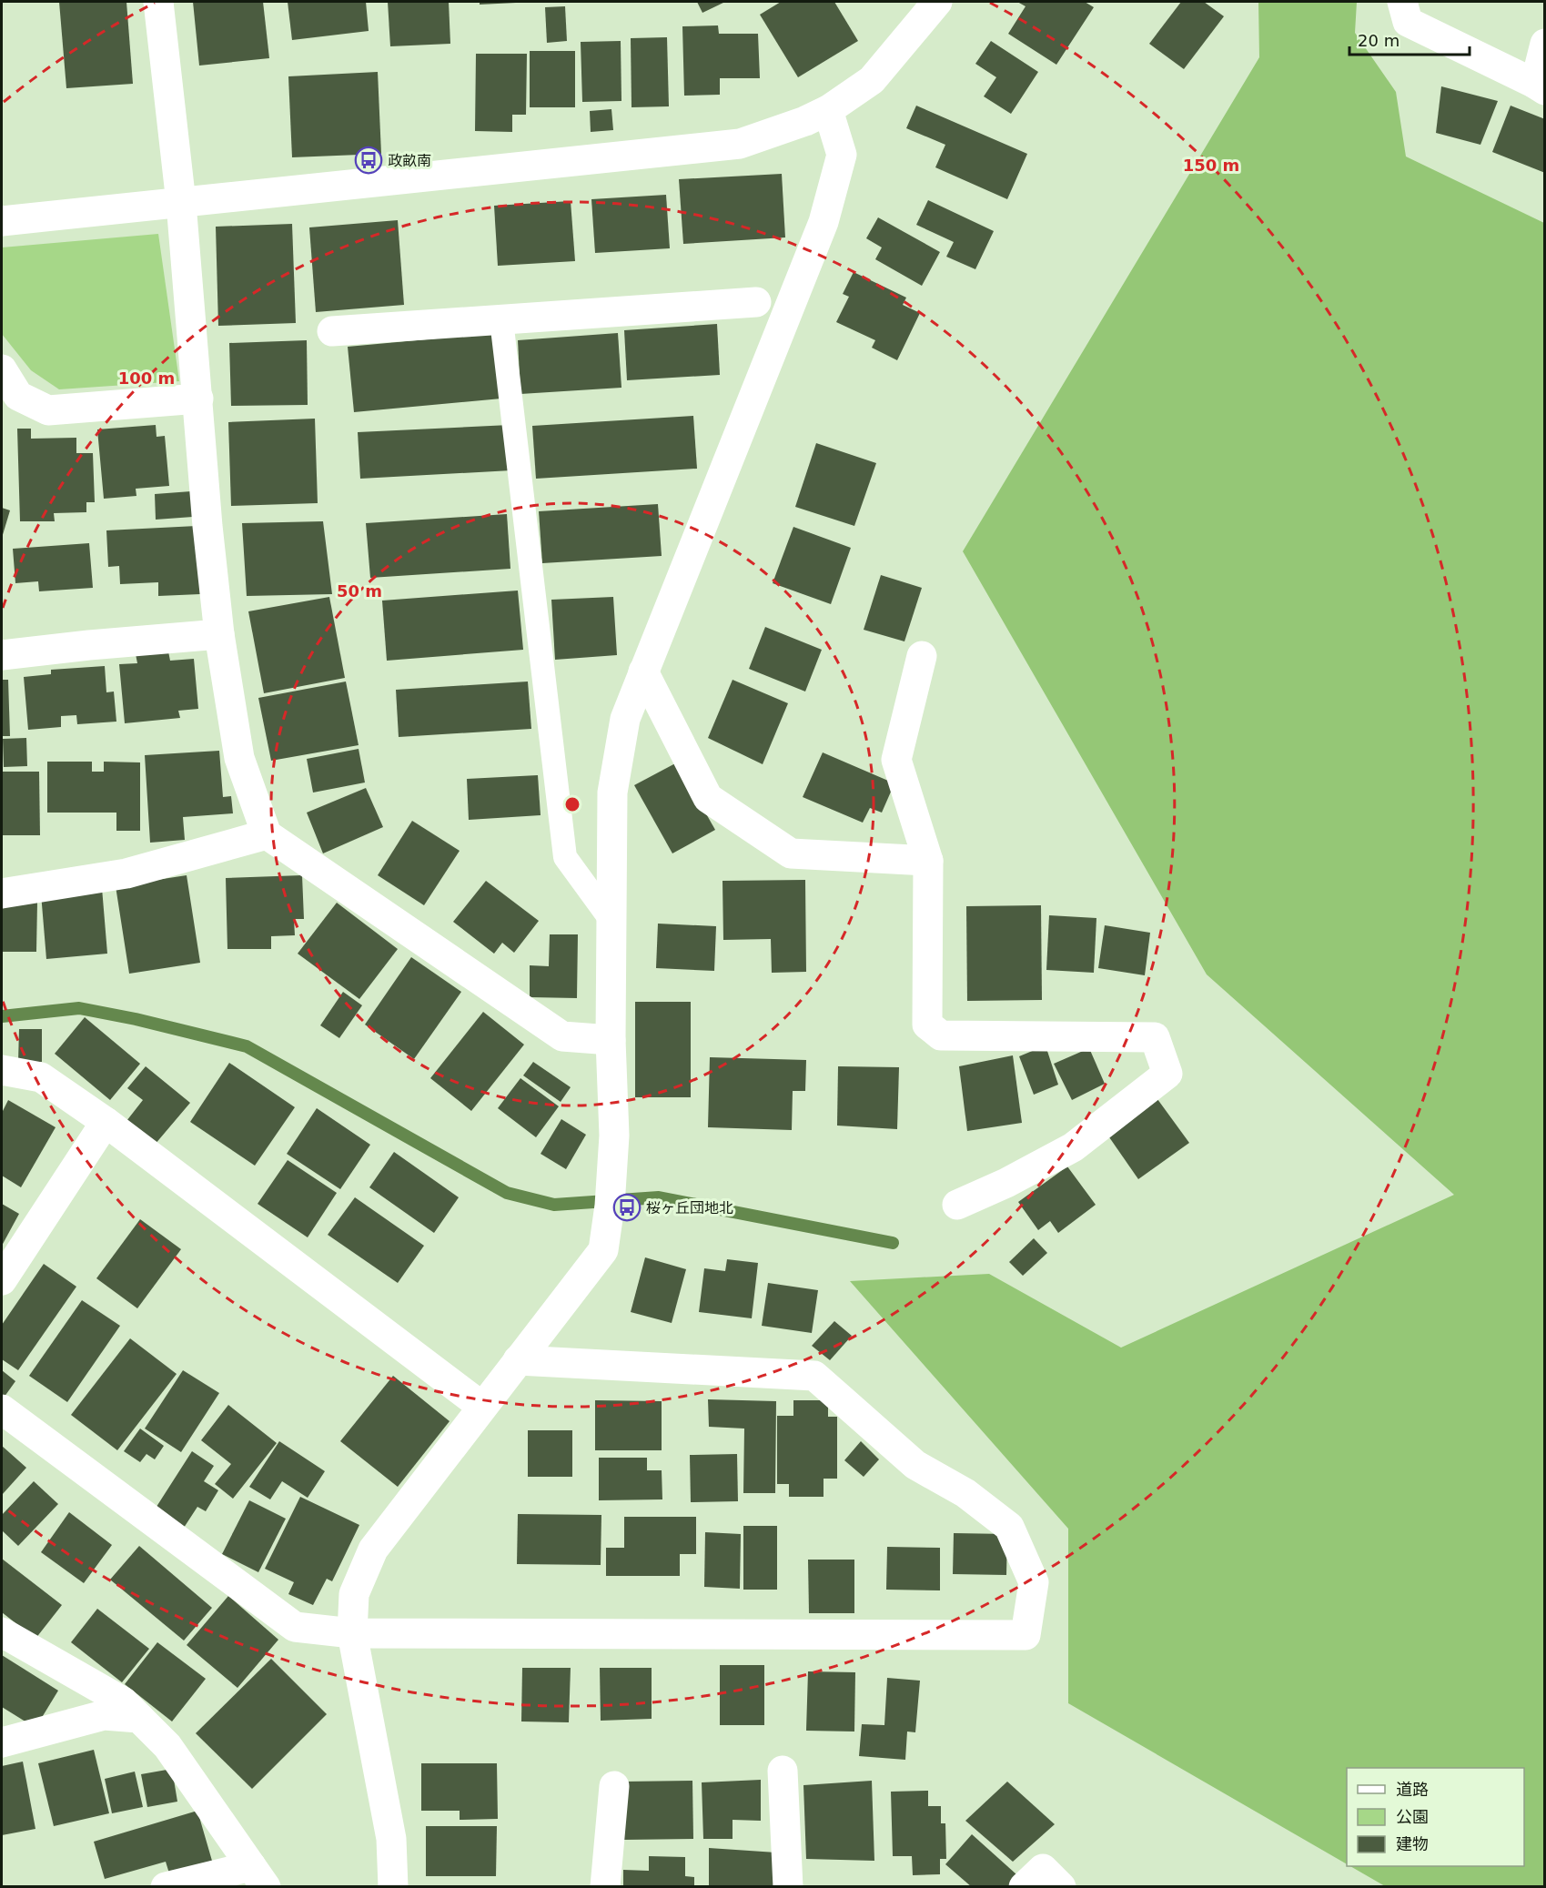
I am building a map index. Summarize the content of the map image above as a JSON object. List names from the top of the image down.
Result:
{
  "places": {
    "bus stop": ["政畝南", "桜ヶ丘団地北"]
  },
  "legend": ["道路", "公園", "建物"],
  "scale_bar": "20 m",
  "rings": ["150 m", "100 m", "50 m"]
}
